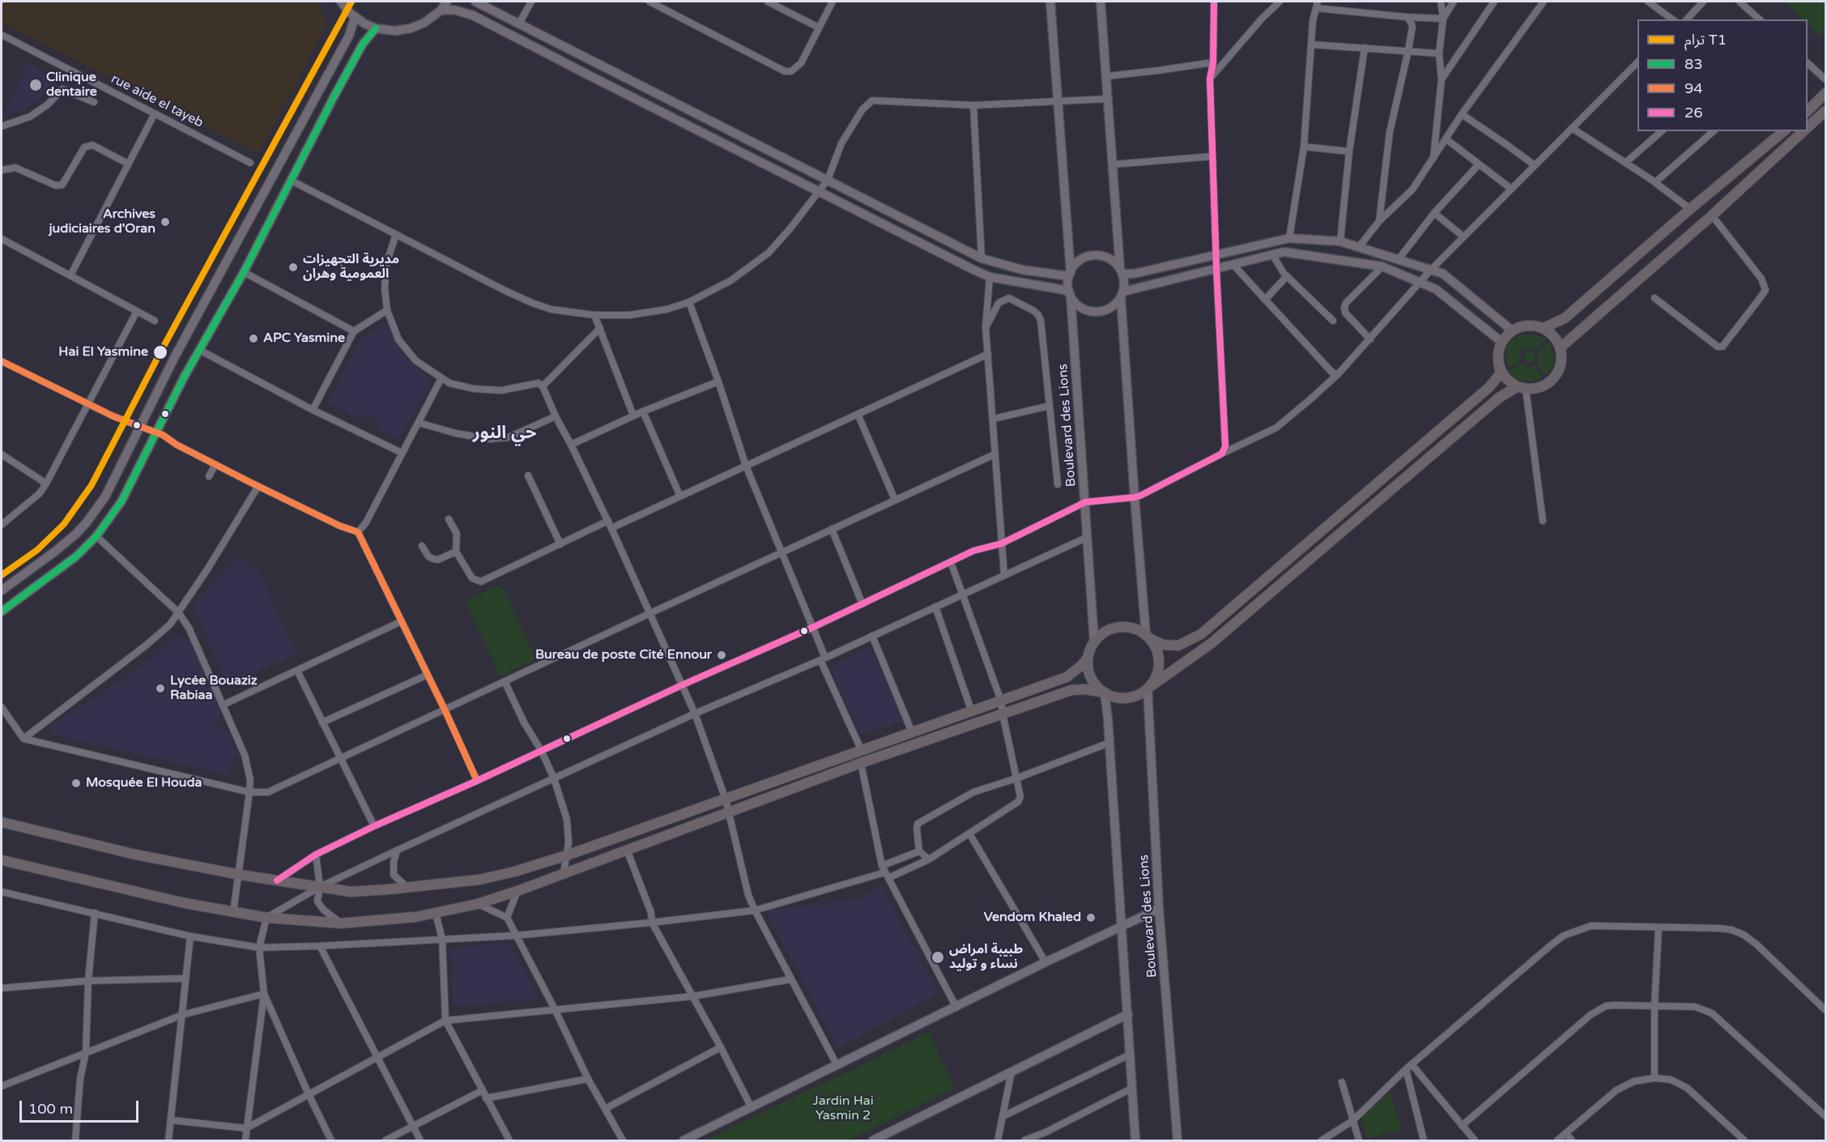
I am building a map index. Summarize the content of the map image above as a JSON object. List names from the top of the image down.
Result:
{
  "streets": {
    "main road": ["Boulevard des Lions"],
    "street": ["rue aide el tayeb"]
  },
  "districts": ["حي النور"],
  "parks": ["Jardin Hai Yasmin 2"],
  "places": [
    "Clinique dentaire",
    "Archives judiciaires d'Oran",
    "مديرية التجهيزات العمومية وهران",
    "APC Yasmine",
    "Hai El Yasmine",
    "Bureau de poste Cité Ennour",
    "Lycée Bouaziz Rabiaa",
    "Mosquée El Houda",
    "Vendom Khaled",
    "طبيبة امراض نساء و توليد"
  ],
  "lines": [
    "tram line T1",
    "transit line 26",
    "transit line 83",
    "transit line 94"
  ],
  "legend": [
    "ترام T1",
    "83",
    "94",
    "26"
  ],
  "scale_bar": "100 m"
}
